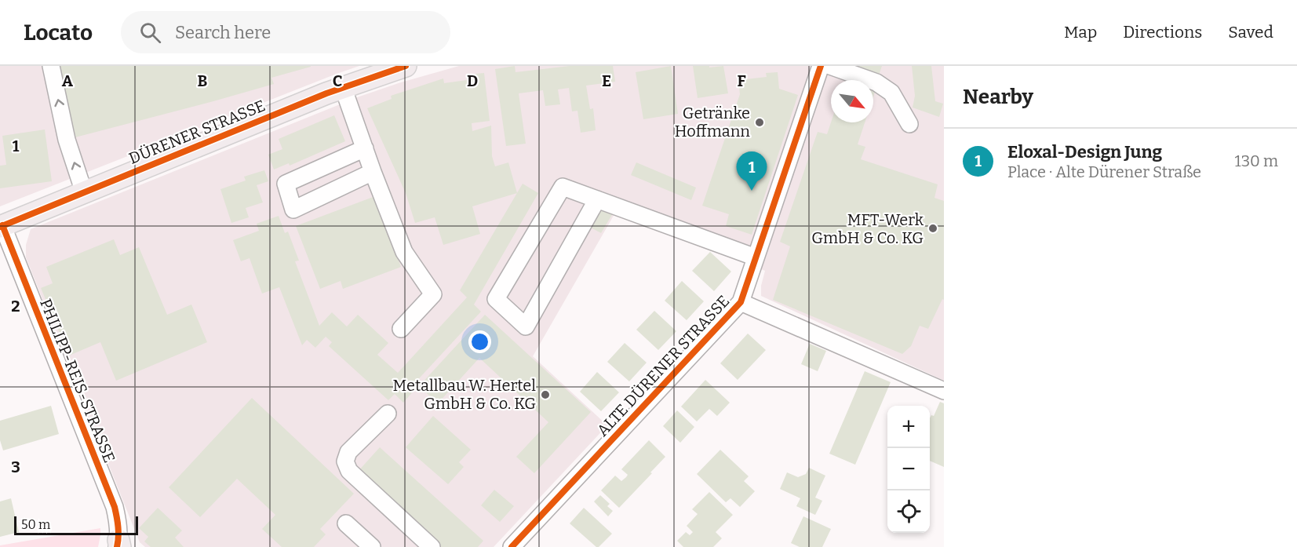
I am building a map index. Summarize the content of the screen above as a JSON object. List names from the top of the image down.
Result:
{
  "streets": {
    "main road": ["DÜRENER STRASSE"],
    "street": ["ALTE DÜRENER STRASSE", "PHILIPP-REIS-STRASSE"]
  },
  "crossings": [
    ["DÜRENER STRASSE", "PHILIPP-REIS-STRASSE"]
  ],
  "places": ["Getränke Hoffmann", "MFT-Werk GmbH & Co. KG", "Metallbau W. Hertel GmbH & Co. KG"],
  "scale_bar": "50 m",
  "north": "bottom right",
  "page": {
    "header": "Locato",
    "search": "Search here",
    "nav": ["Map", "Directions", "Saved"],
    "heading": "Nearby",
    "list": [
      {
        "mark": "1",
        "name": "Eloxal-Design Jung",
        "note": "Place · Alte Dürener Straße",
        "value": "130 m"
      }
    ],
    "pins": "1",
    "map_buttons": ["+", "−"],
    "scale": "50 m"
  },
  "grid": {
    "columns": [
      "A",
      "B",
      "C",
      "D",
      "E",
      "F"
    ],
    "rows": ["1", "2", "3"]
  }
}
